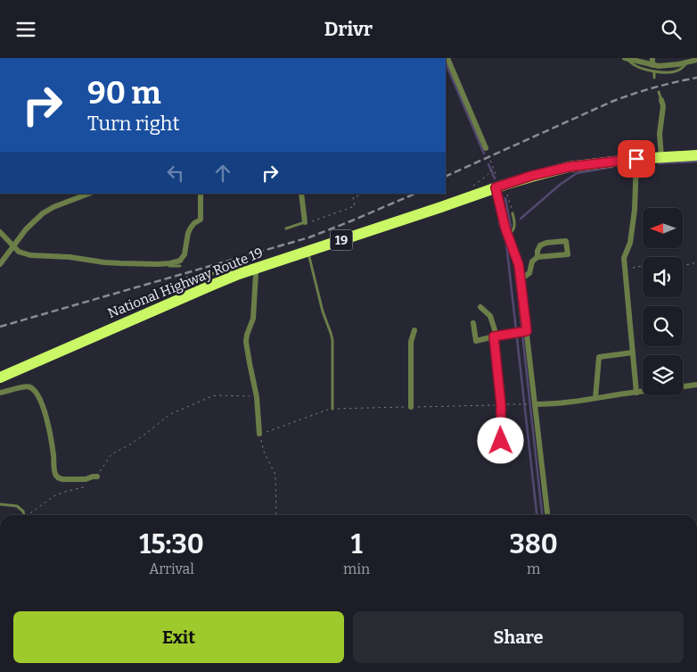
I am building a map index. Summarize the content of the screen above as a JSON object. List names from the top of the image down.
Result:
{
  "streets": {
    "highway": ["19", "National Highway Route 19"]
  },
  "north": "left",
  "page": {
    "header": "Drivr",
    "turn": ["90 m", "Turn right"],
    "eta": [
      "15:30",
      "Arrival",
      "1",
      "min",
      "380",
      "m"
    ],
    "buttons": ["Exit", "Share"]
  }
}
